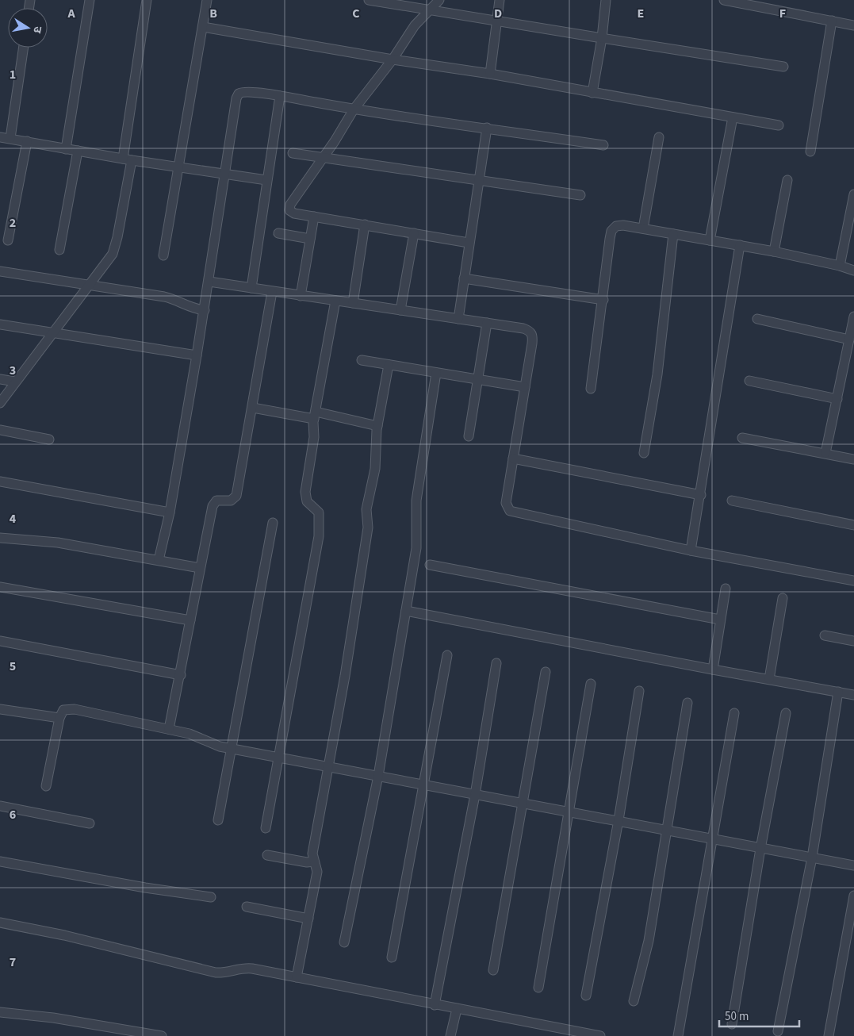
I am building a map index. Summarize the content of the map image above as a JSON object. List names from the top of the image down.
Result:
{
  "scale_bar": "50 m",
  "north": "right",
  "grid": {
    "columns": [
      "A",
      "B",
      "C",
      "D",
      "E",
      "F"
    ],
    "rows": [
      "1",
      "2",
      "3",
      "4",
      "5",
      "6",
      "7"
    ]
  }
}
